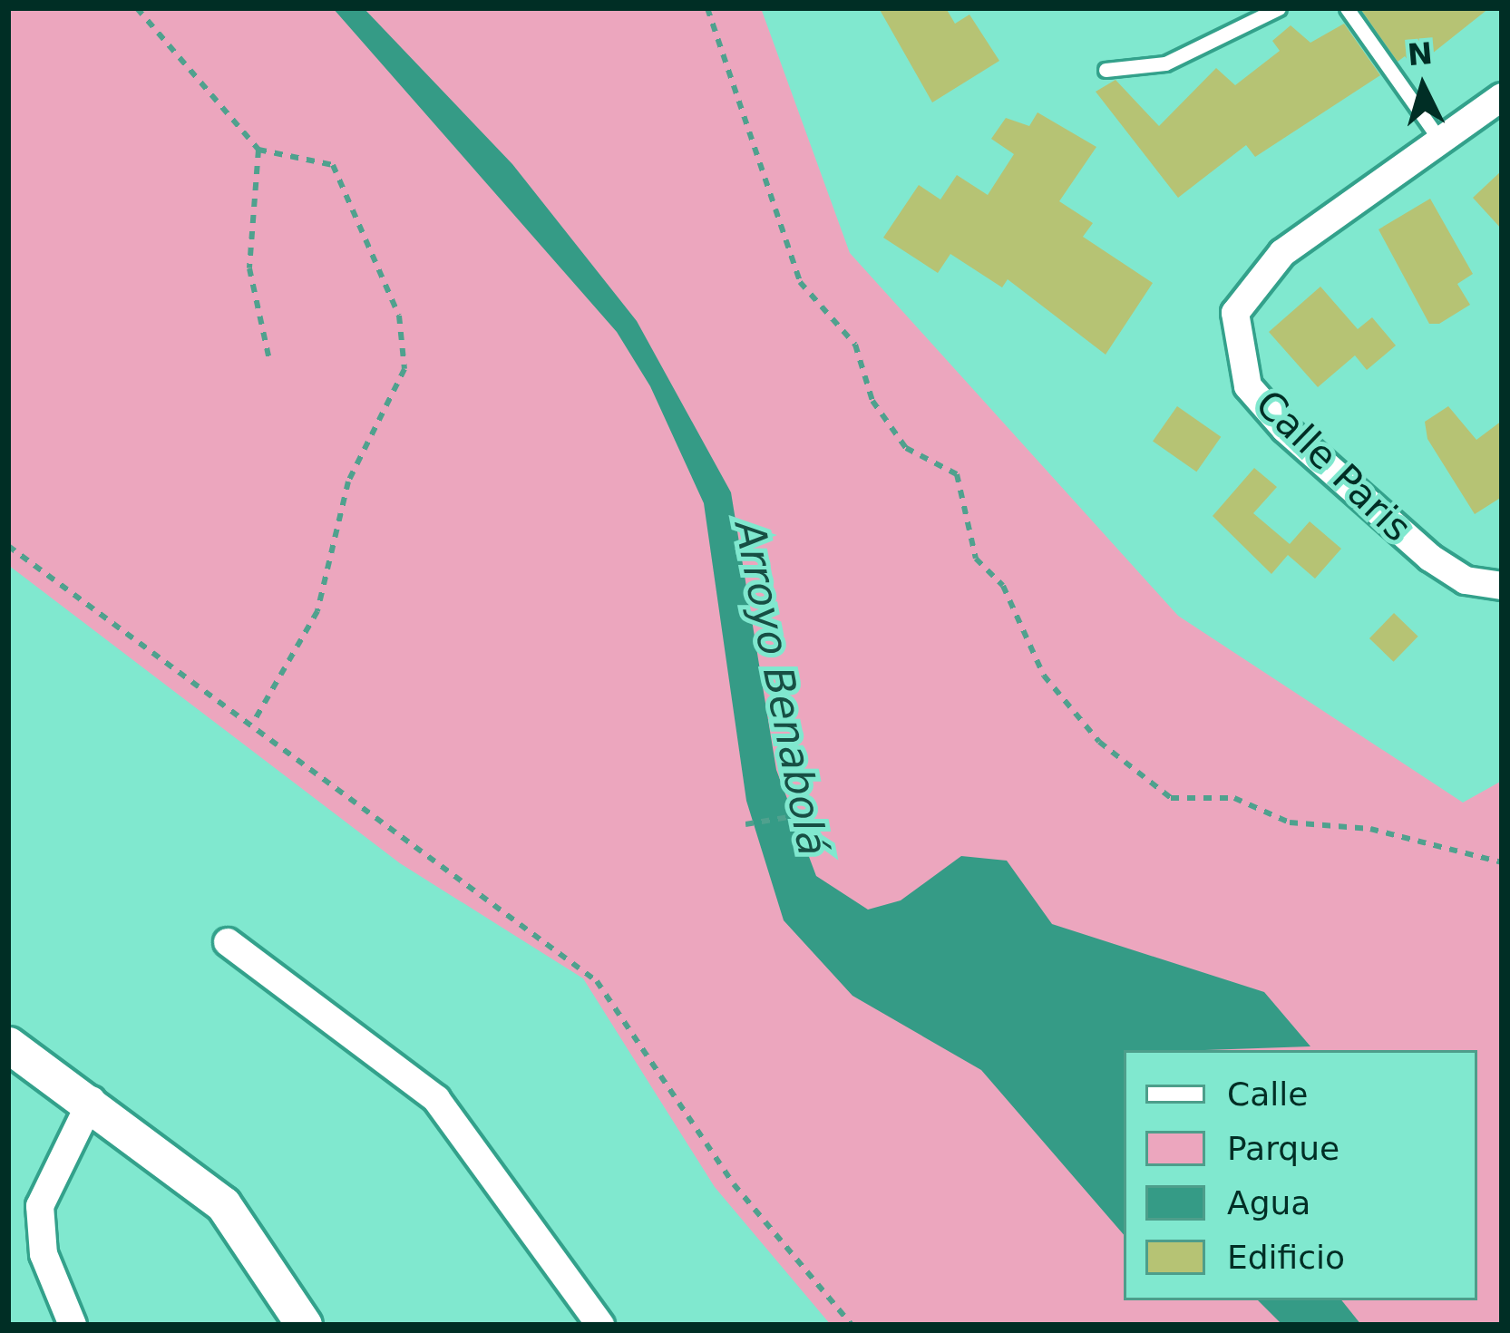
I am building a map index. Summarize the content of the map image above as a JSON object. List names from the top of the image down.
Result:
{
  "streets": {
    "street": ["Calle Paris"]
  },
  "water": ["Arroyo Benabolá"],
  "legend": [
    "Calle",
    "Parque",
    "Agua",
    "Edificio"
  ],
  "north": "top"
}
